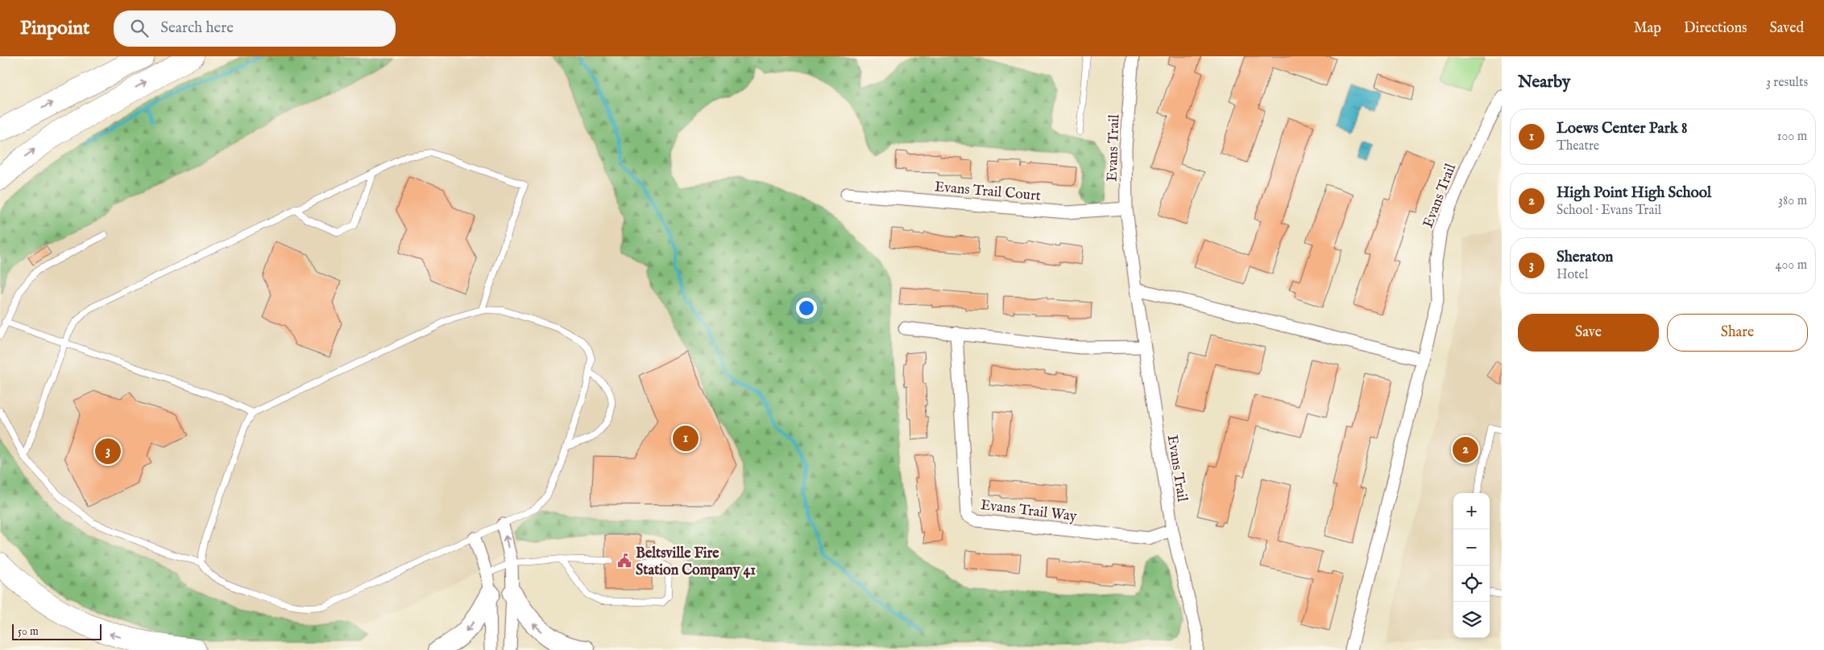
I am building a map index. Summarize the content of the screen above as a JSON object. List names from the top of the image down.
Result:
{
  "streets": {
    "street": ["Evans Trail", "Evans Trail Court", "Evans Trail Way"]
  },
  "crossings": [
    ["Evans Trail", "Evans Trail Court"],
    ["Evans Trail", "Evans Trail Way"]
  ],
  "places": {
    "public building": ["Beltsville Fire Station Company 41"]
  },
  "scale_bar": "50 m",
  "page": {
    "header": "Pinpoint",
    "search": "Search here",
    "nav": ["Map", "Directions", "Saved"],
    "heading": ["Nearby", "3 results"],
    "list": [
      {
        "mark": "1",
        "name": "Loews Center Park 8",
        "note": "Theatre",
        "value": "100 m"
      },
      {
        "mark": "2",
        "name": "High Point High School",
        "note": "School · Evans Trail",
        "value": "380 m"
      },
      {
        "mark": "3",
        "name": "Sheraton",
        "note": "Hotel",
        "value": "400 m"
      }
    ],
    "buttons": ["Save", "Share"],
    "pins": ["1", "2", "3"],
    "map_buttons": ["+", "−"],
    "scale": "50 m"
  }
}
